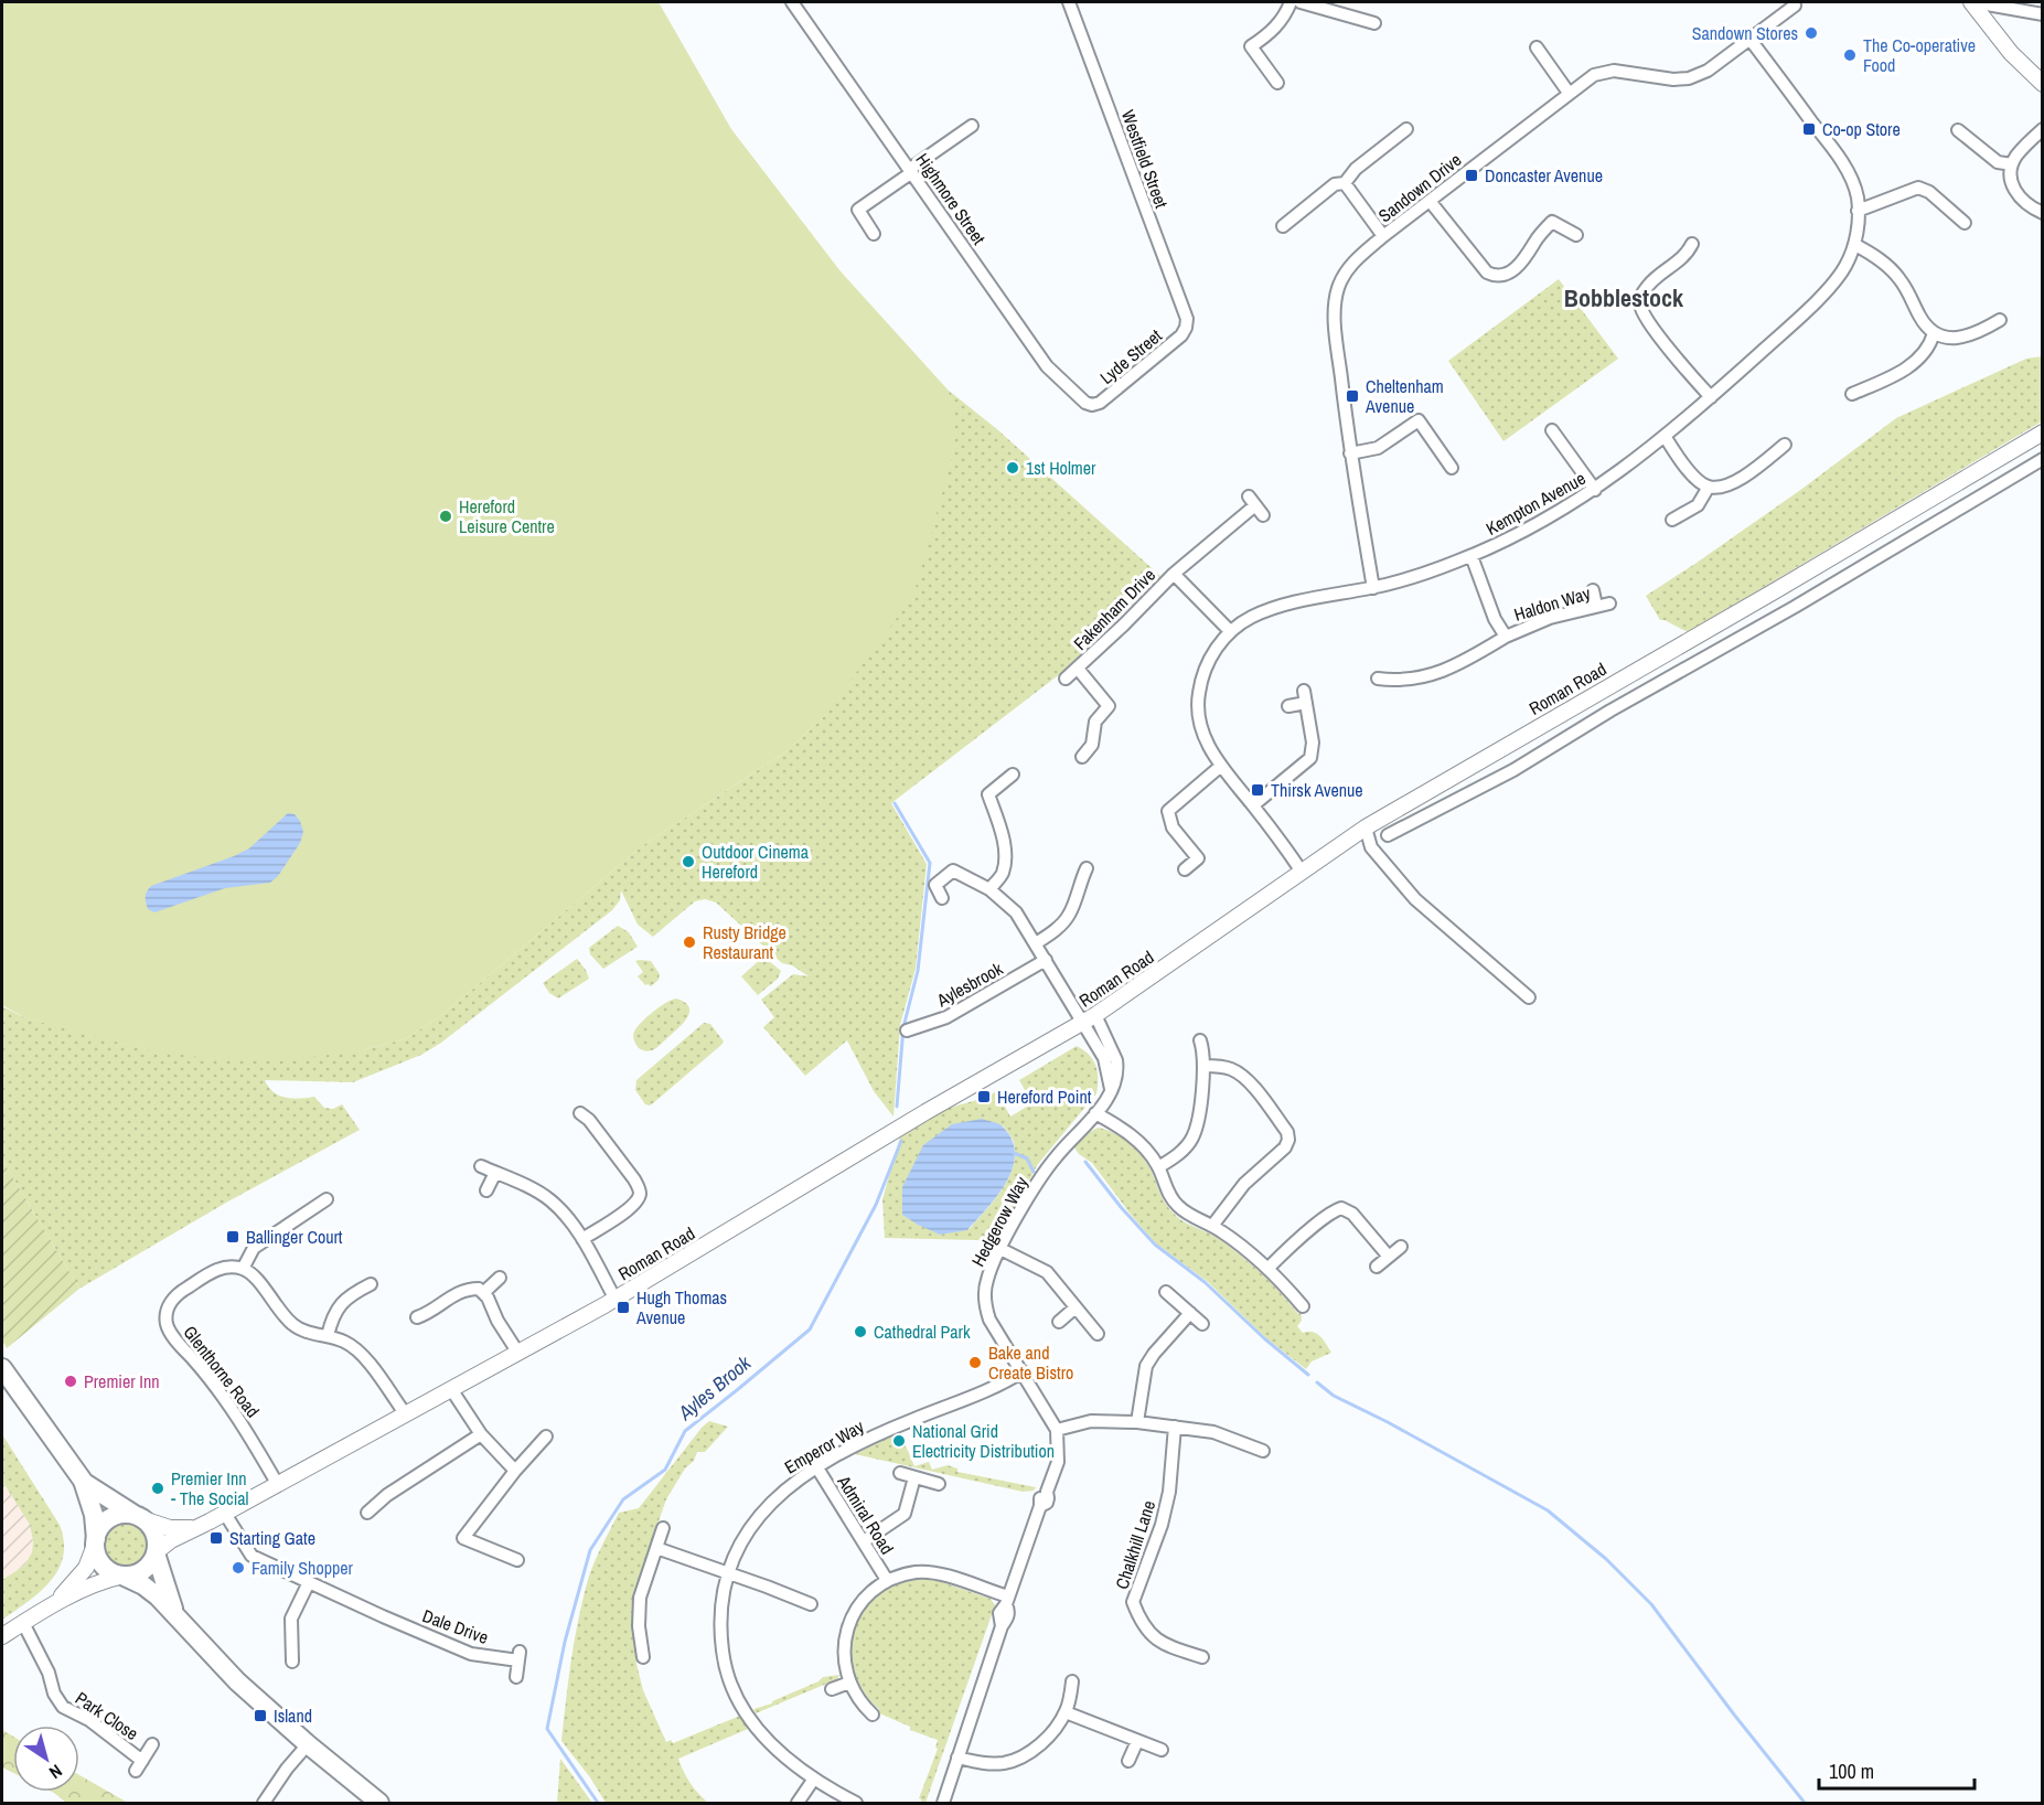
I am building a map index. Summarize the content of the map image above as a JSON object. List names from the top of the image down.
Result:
{
  "streets": {
    "main road": ["Roman Road"],
    "street": [
      "Westfield Street",
      "Sandown Drive",
      "Highmore Street",
      "Lyde Street",
      "Kempton Avenue",
      "Haldon Way",
      "Fakenham Drive",
      "Aylesbrook",
      "Hedgerow Way",
      "Glenthorne Road",
      "Emperor Way",
      "Admiral Road",
      "Chalkhill Lane",
      "Dale Drive",
      "Park Close"
    ]
  },
  "crossings": [
    ["Westfield Street", "Lyde Street"],
    ["Sandown Drive", "Kempton Avenue"],
    ["Highmore Street", "Lyde Street"],
    ["Kempton Avenue", "Haldon Way"],
    ["Kempton Avenue", "Fakenham Drive"],
    ["Kempton Avenue", "Roman Road"],
    ["Roman Road", "Hedgerow Way"],
    ["Roman Road", "Glenthorne Road"],
    ["Roman Road", "Dale Drive"],
    ["Hedgerow Way", "Emperor Way"],
    ["Emperor Way", "Admiral Road"]
  ],
  "districts": ["Bobblestock"],
  "water": ["Ayles Brook"],
  "places": {
    "other": [
      "Sandown Stores",
      "The Co-operative Food",
      "1st Holmer",
      "Hereford Leisure Centre",
      "Outdoor Cinema Hereford",
      "Rusty Bridge Restaurant",
      "Cathedral Park",
      "Bake and Create Bistro",
      "Premier Inn",
      "National Grid Electricity Distribution",
      "Premier Inn - The Social",
      "Family Shopper"
    ],
    "transit": [
      "Co-op Store",
      "Doncaster Avenue",
      "Cheltenham Avenue",
      "Thirsk Avenue",
      "Hereford Point",
      "Ballinger Court",
      "Hugh Thomas Avenue",
      "Starting Gate",
      "Island"
    ]
  },
  "scale_bar": "100 m",
  "north": "bottom right"
}
